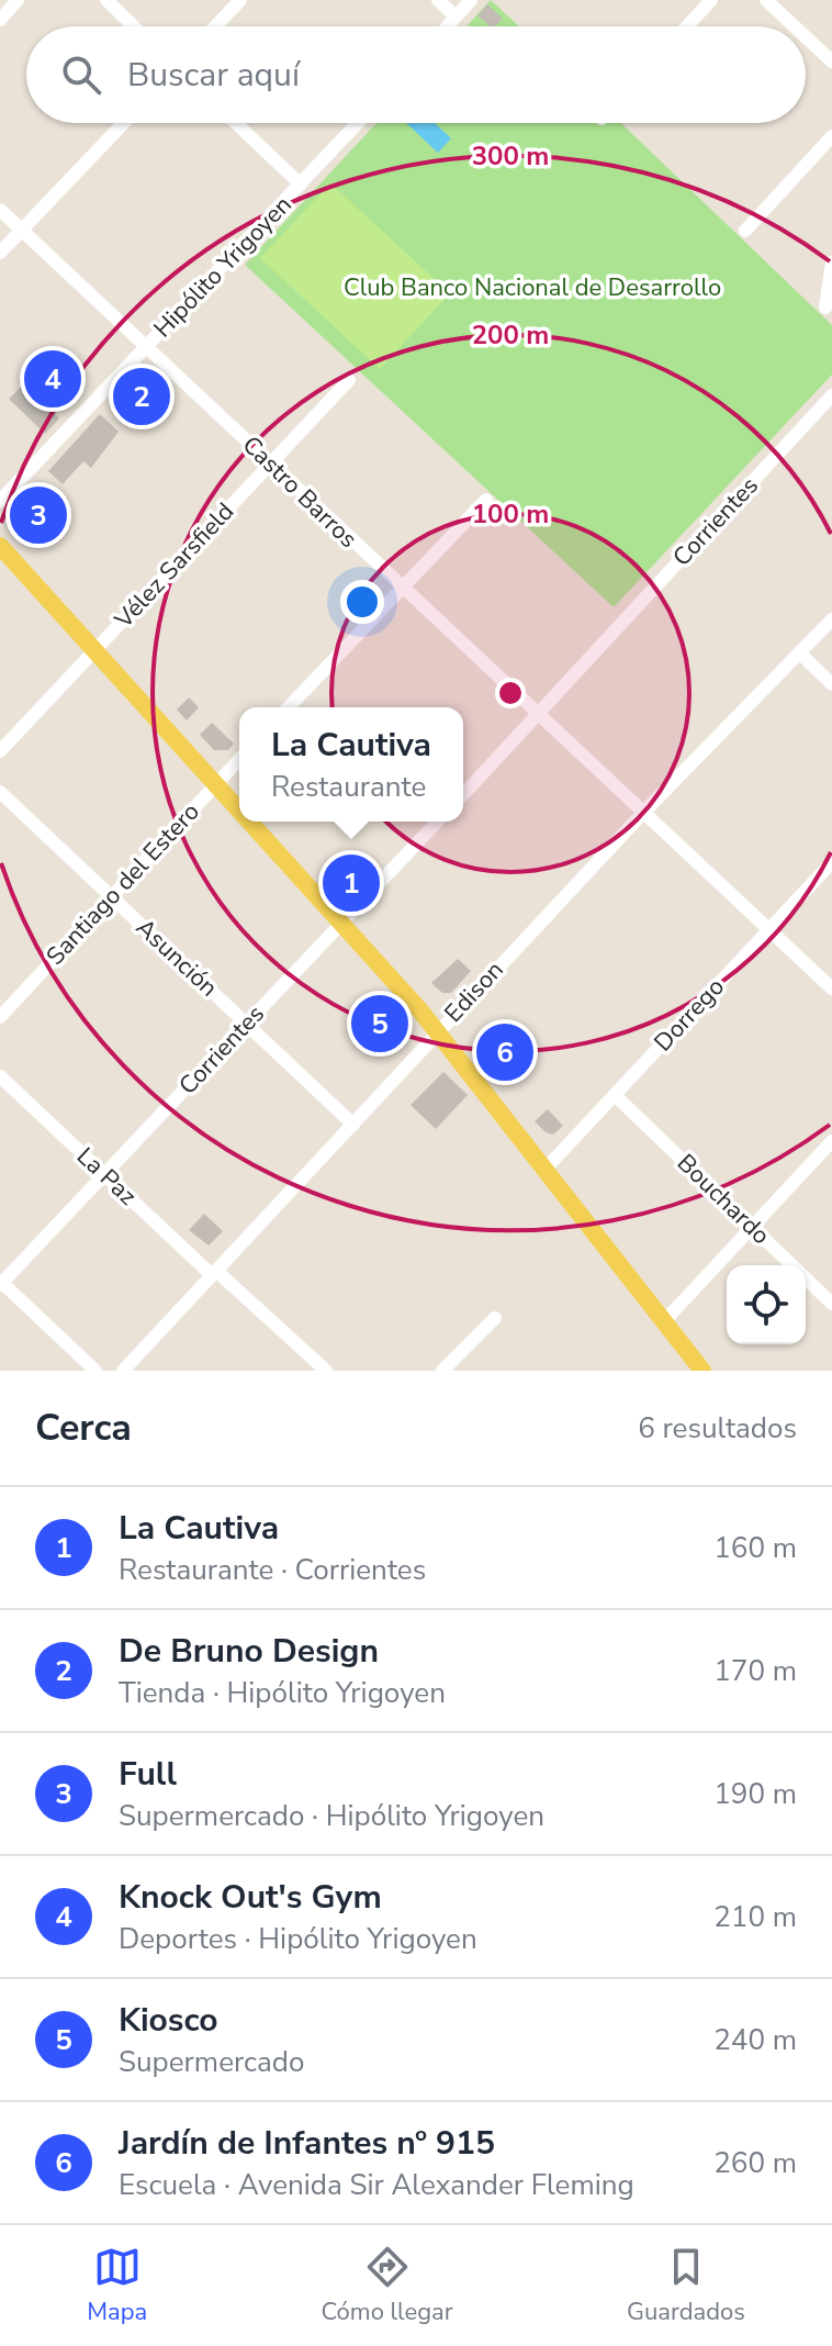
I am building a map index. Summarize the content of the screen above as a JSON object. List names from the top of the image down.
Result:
{
  "streets": {
    "street": [
      "Hipólito Yrigoyen",
      "Castro Barros",
      "Corrientes",
      "Vélez Sarsfield",
      "Santiago del Estero",
      "Asunción",
      "Edison",
      "Dorrego",
      "La Paz",
      "Bouchardo"
    ]
  },
  "crossings": [
    ["Hipólito Yrigoyen", "Castro Barros"],
    ["Castro Barros", "Corrientes"],
    ["Castro Barros", "Vélez Sarsfield"],
    ["Castro Barros", "Edison"],
    ["Castro Barros", "Dorrego"],
    ["Corrientes", "Asunción"],
    ["Corrientes", "La Paz"],
    ["Santiago del Estero", "Asunción"],
    ["Asunción", "Edison"],
    ["Edison", "La Paz"],
    ["Dorrego", "Bouchardo"]
  ],
  "parks": ["Club Banco Nacional de Desarrollo"],
  "page": {
    "search": "Buscar aquí",
    "pins": [
      "4",
      "2",
      "3",
      "1",
      "5",
      "6"
    ],
    "popup": ["La Cautiva", "Restaurante"],
    "heading": ["Cerca", "6 resultados"],
    "list": [
      {
        "mark": "1",
        "name": "La Cautiva",
        "note": "Restaurante · Corrientes",
        "value": "160 m"
      },
      {
        "mark": "2",
        "name": "De Bruno Design",
        "note": "Tienda · Hipólito Yrigoyen",
        "value": "170 m"
      },
      {
        "mark": "3",
        "name": "Full",
        "note": "Supermercado · Hipólito Yrigoyen",
        "value": "190 m"
      },
      {
        "mark": "4",
        "name": "Knock Out's Gym",
        "note": "Deportes · Hipólito Yrigoyen",
        "value": "210 m"
      },
      {
        "mark": "5",
        "name": "Kiosco",
        "note": "Supermercado",
        "value": "240 m"
      },
      {
        "mark": "6",
        "name": "Jardín de Infantes nº 915",
        "note": "Escuela · Avenida Sir Alexander Fleming",
        "value": "260 m"
      }
    ],
    "nav": ["Mapa", "Cómo llegar", "Guardados"]
  },
  "rings": ["300 m", "200 m", "100 m"]
}
